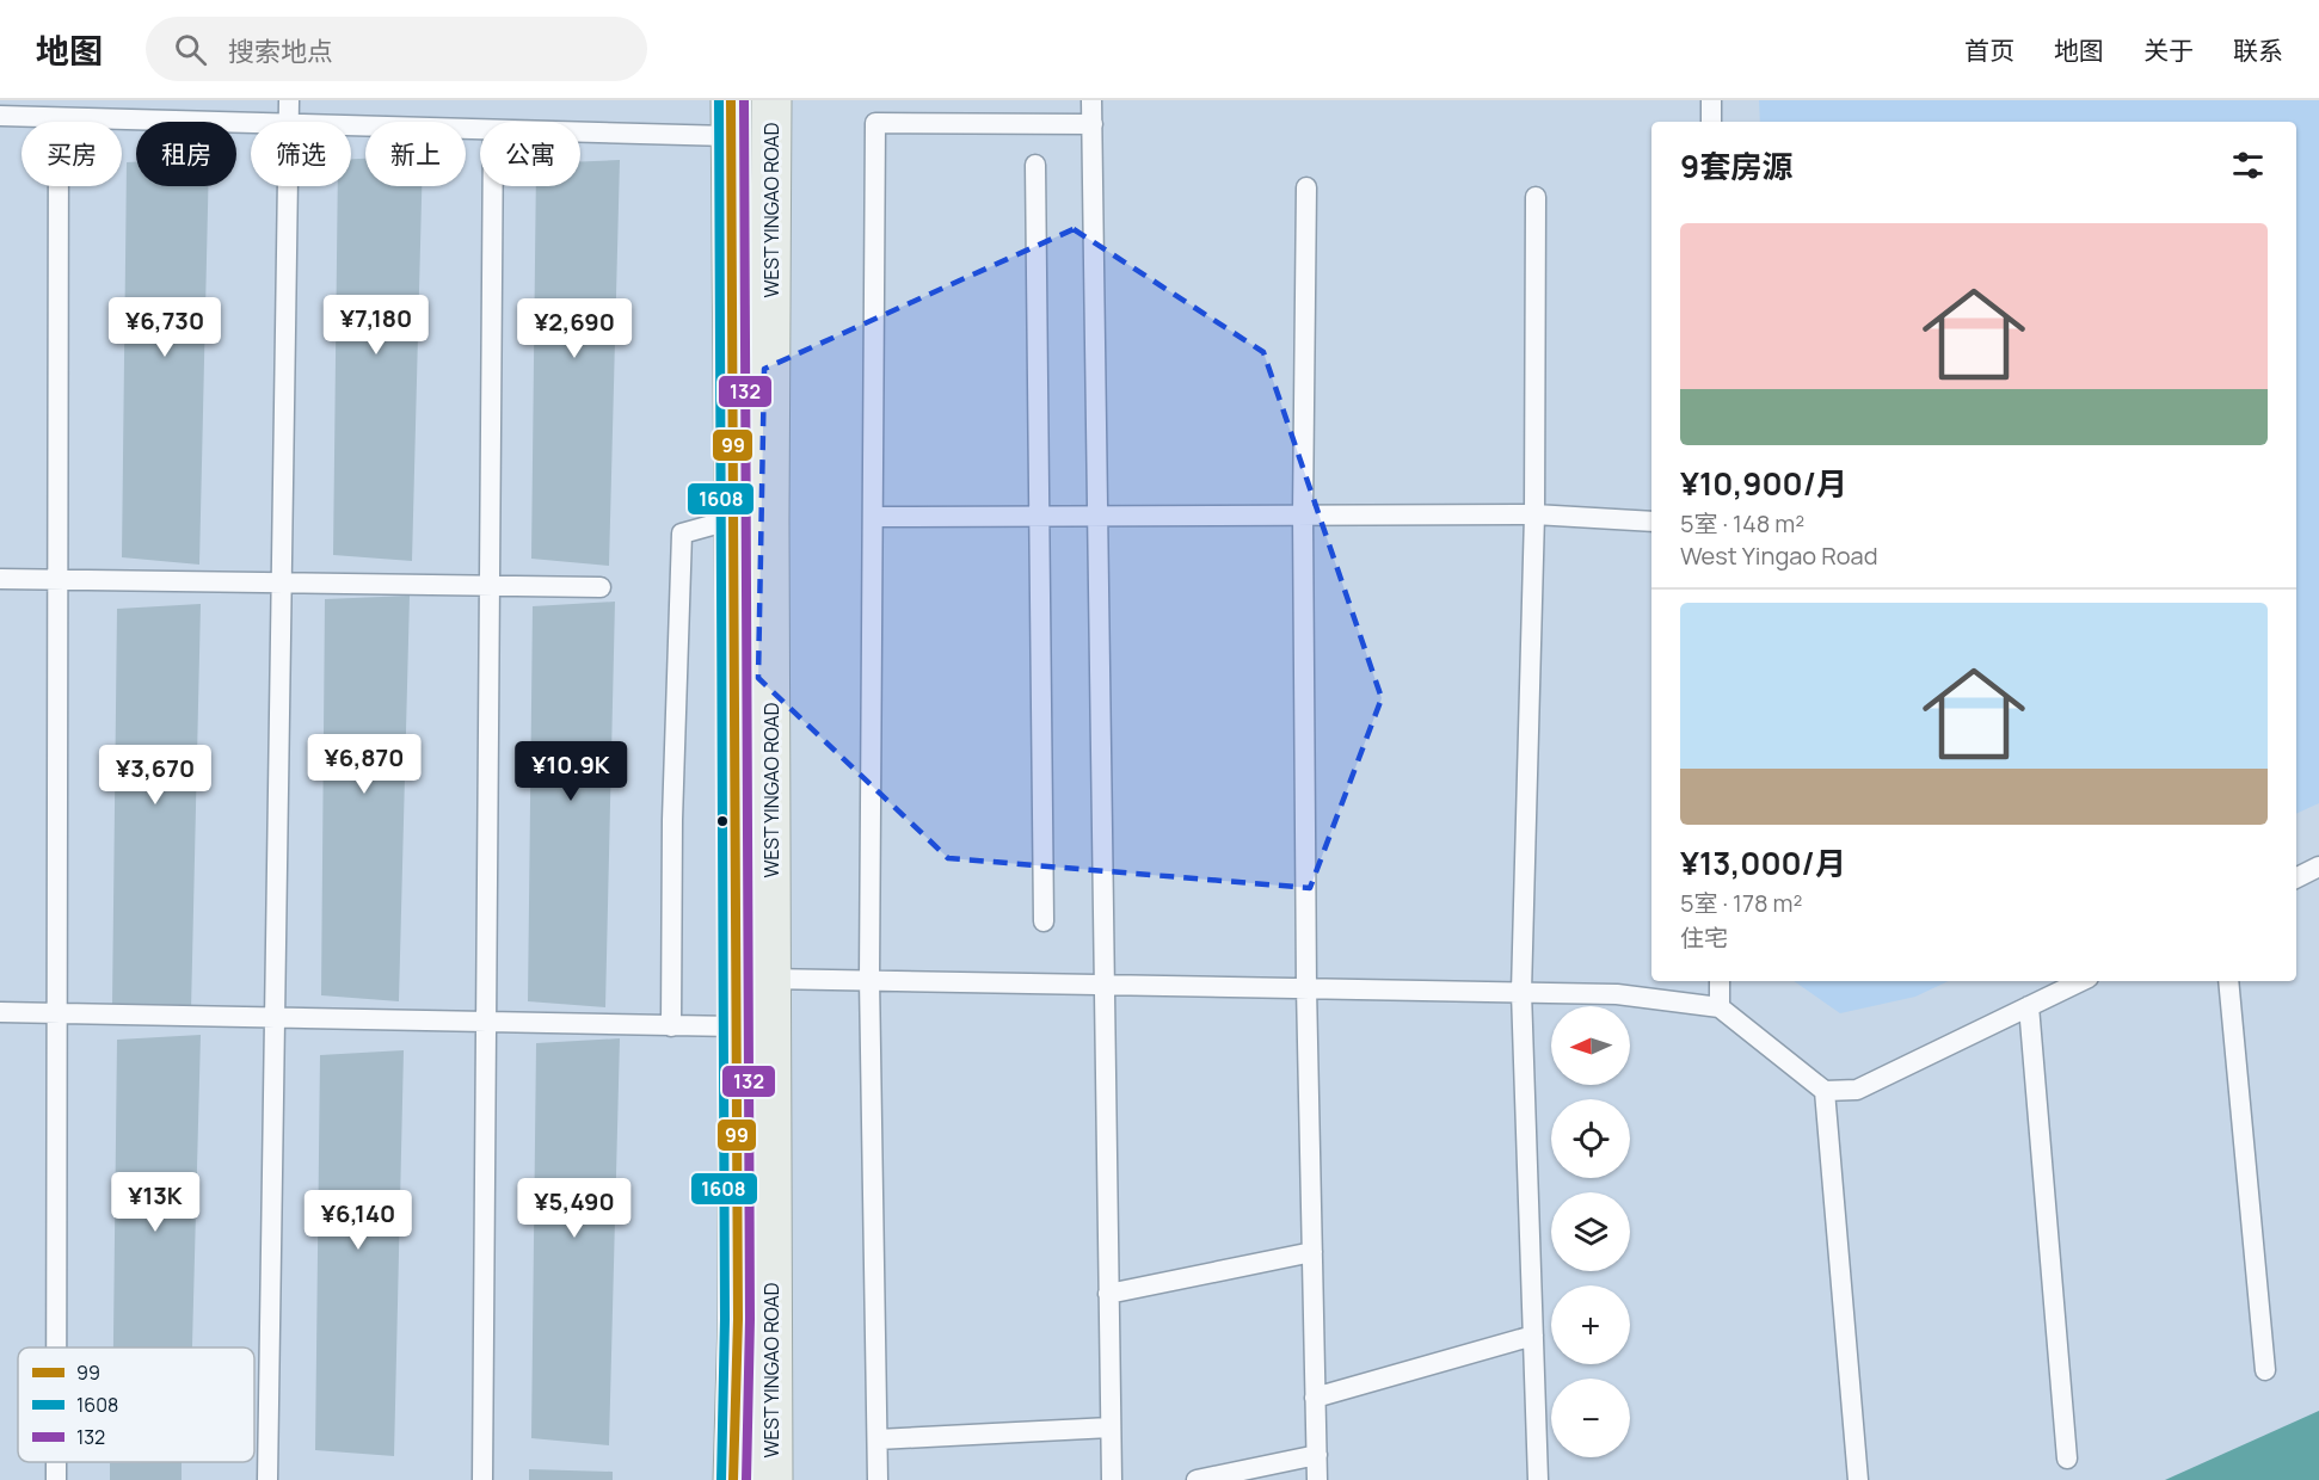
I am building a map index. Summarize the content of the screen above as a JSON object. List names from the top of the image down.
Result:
{
  "streets": {
    "main road": ["WEST YINGAO ROAD"]
  },
  "lines": ["transit line 99", "transit line 1608", "transit line 132"],
  "legend": ["99", "1608", "132"],
  "north": "left",
  "page": {
    "header": "地图",
    "search": "搜索地点",
    "nav": [
      "首页",
      "地图",
      "关于",
      "联系"
    ],
    "chip": [
      "买房",
      "租房",
      "筛选",
      "新上",
      "公寓"
    ],
    "heading": "9套房源",
    "list": [
      {
        "name": "¥10,900/月",
        "note": "5室 · 148 m² · West Yingao Road"
      },
      {
        "name": "¥13,000/月",
        "note": "5室 · 178 m² · 住宅"
      }
    ],
    "price": [
      "¥7,180",
      "¥6,730",
      "¥2,690",
      "¥6,870",
      "¥10.9K",
      "¥3,670",
      "¥13K",
      "¥5,490",
      "¥6,140"
    ],
    "map_buttons": ["+", "−"]
  }
}
